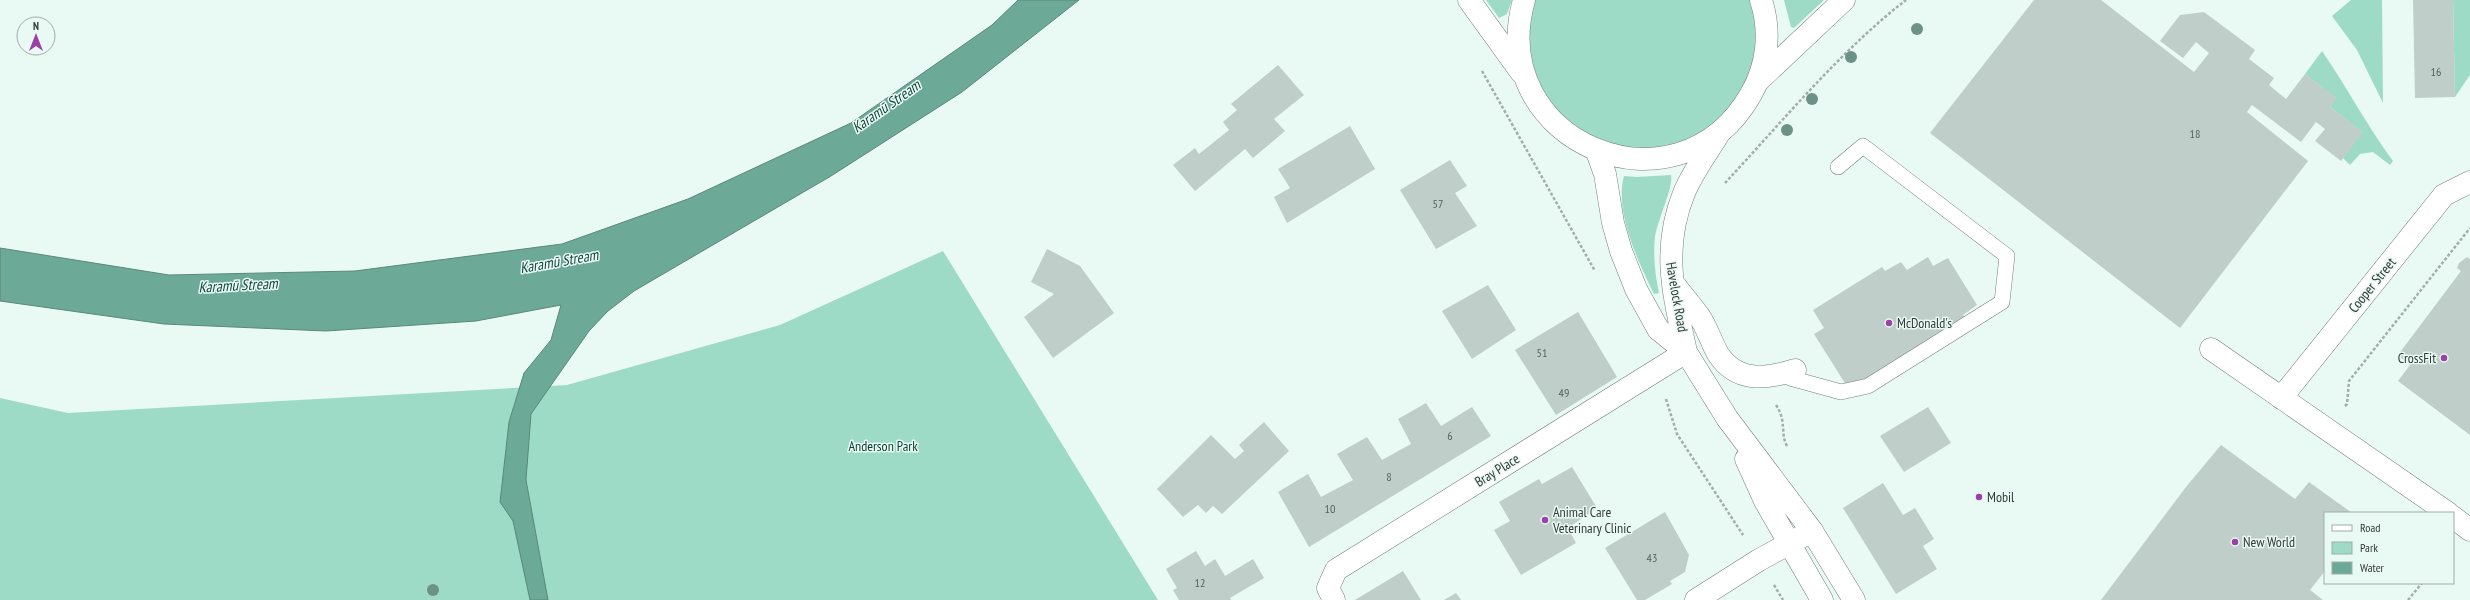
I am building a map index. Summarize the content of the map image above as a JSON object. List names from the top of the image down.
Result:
{
  "streets": {
    "main road": ["Cooper Street", "Havelock Road", "Bray Place"]
  },
  "crossings": [
    ["Havelock Road", "Bray Place"]
  ],
  "water": ["Karamū Stream"],
  "parks": ["Anderson Park"],
  "places": [
    "McDonald's",
    "CrossFit",
    "Mobil",
    "Animal Care Veterinary Clinic",
    "New World"
  ],
  "house_numbers": [
    "16",
    "18",
    "57",
    "51",
    "49",
    "6",
    "8",
    "10",
    "43",
    "12"
  ],
  "legend": ["Road", "Park", "Water"],
  "north": "top"
}
